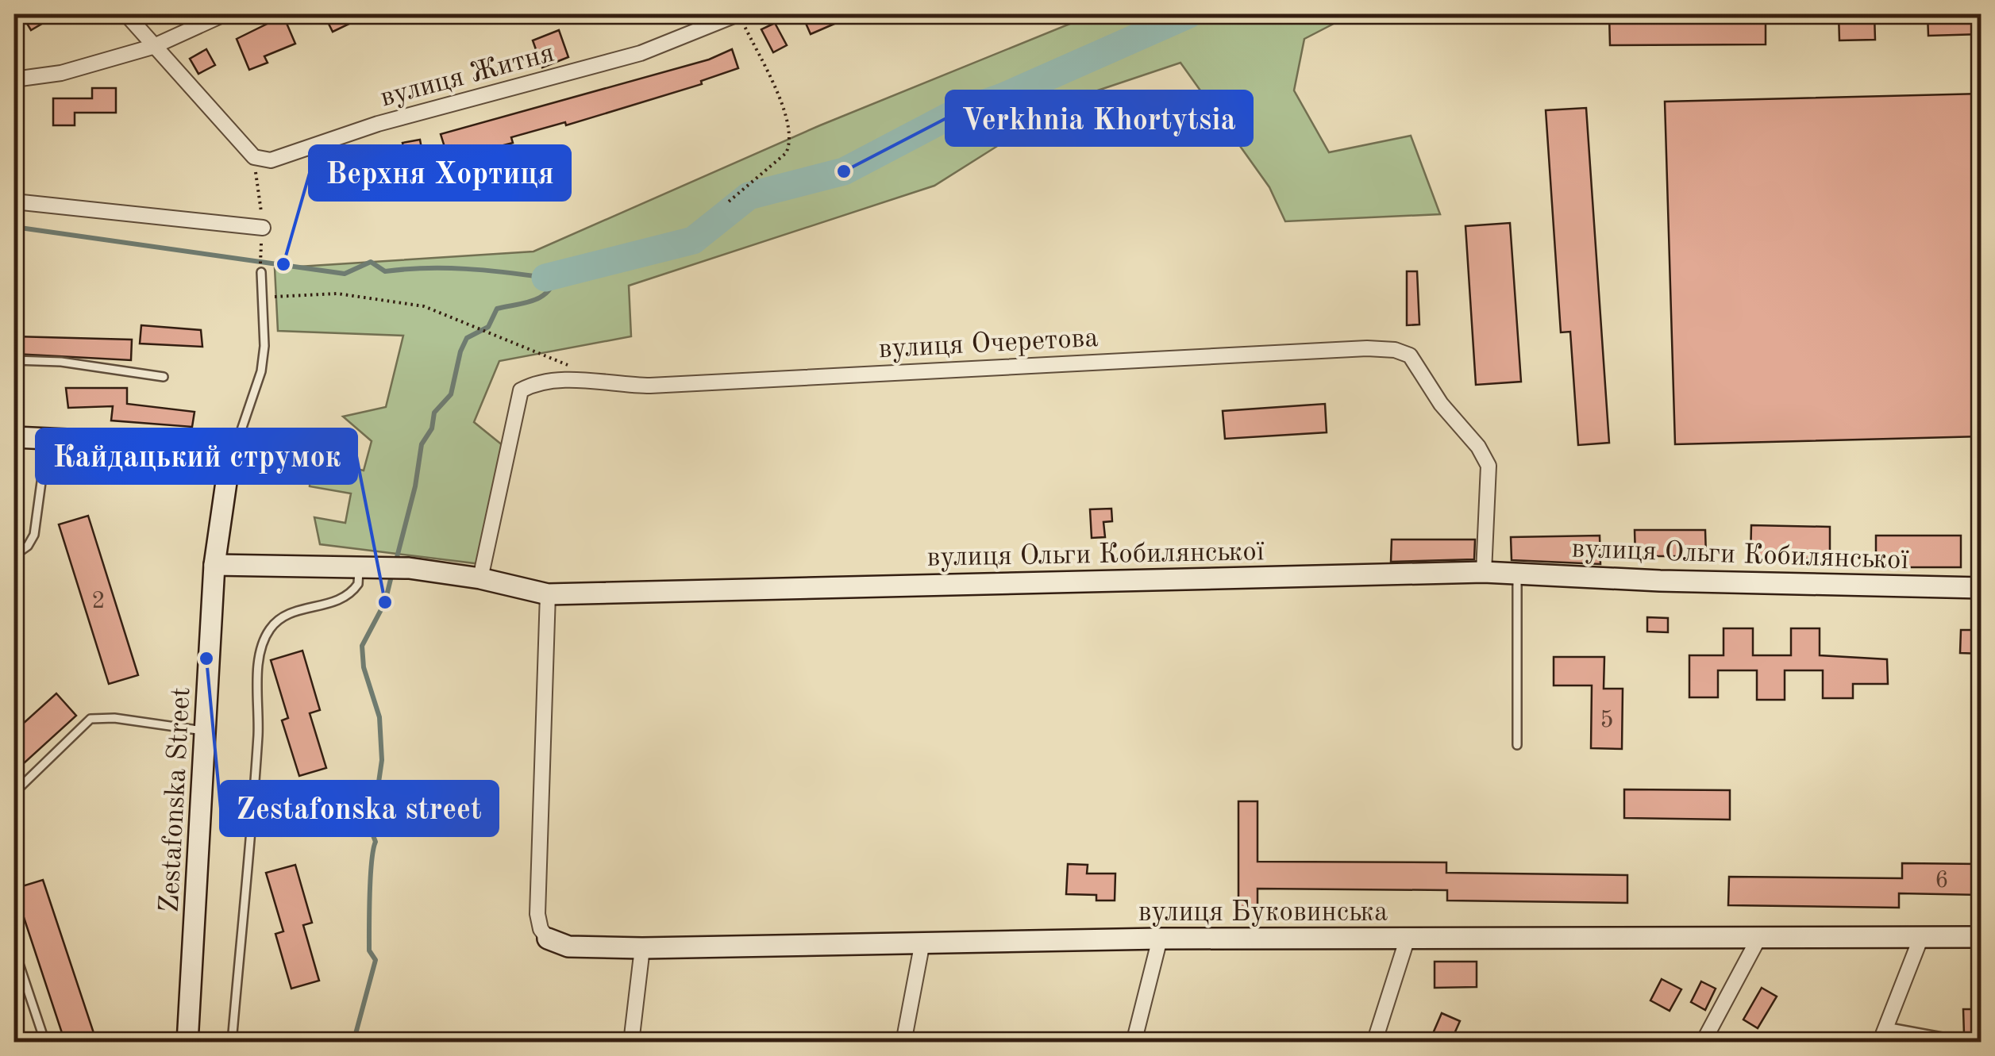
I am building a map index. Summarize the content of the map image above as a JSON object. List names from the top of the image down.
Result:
{
  "streets": {
    "street": [
      "вулиця Житня",
      "вулиця Очеретова",
      "вулиця Ольги Кобилянської",
      "Zestafonska Street",
      "вулиця Буковинська"
    ]
  },
  "crossings": [
    ["вулиця Очеретова", "вулиця Ольги Кобилянської"],
    ["вулиця Ольги Кобилянської", "Zestafonska Street"]
  ],
  "places": [
    "Verkhnia Khortytsia",
    "Верхня Хортиця",
    "Кайдацький струмок",
    "Zestafonska street"
  ],
  "house_numbers": ["2", "5", "6"]
}
